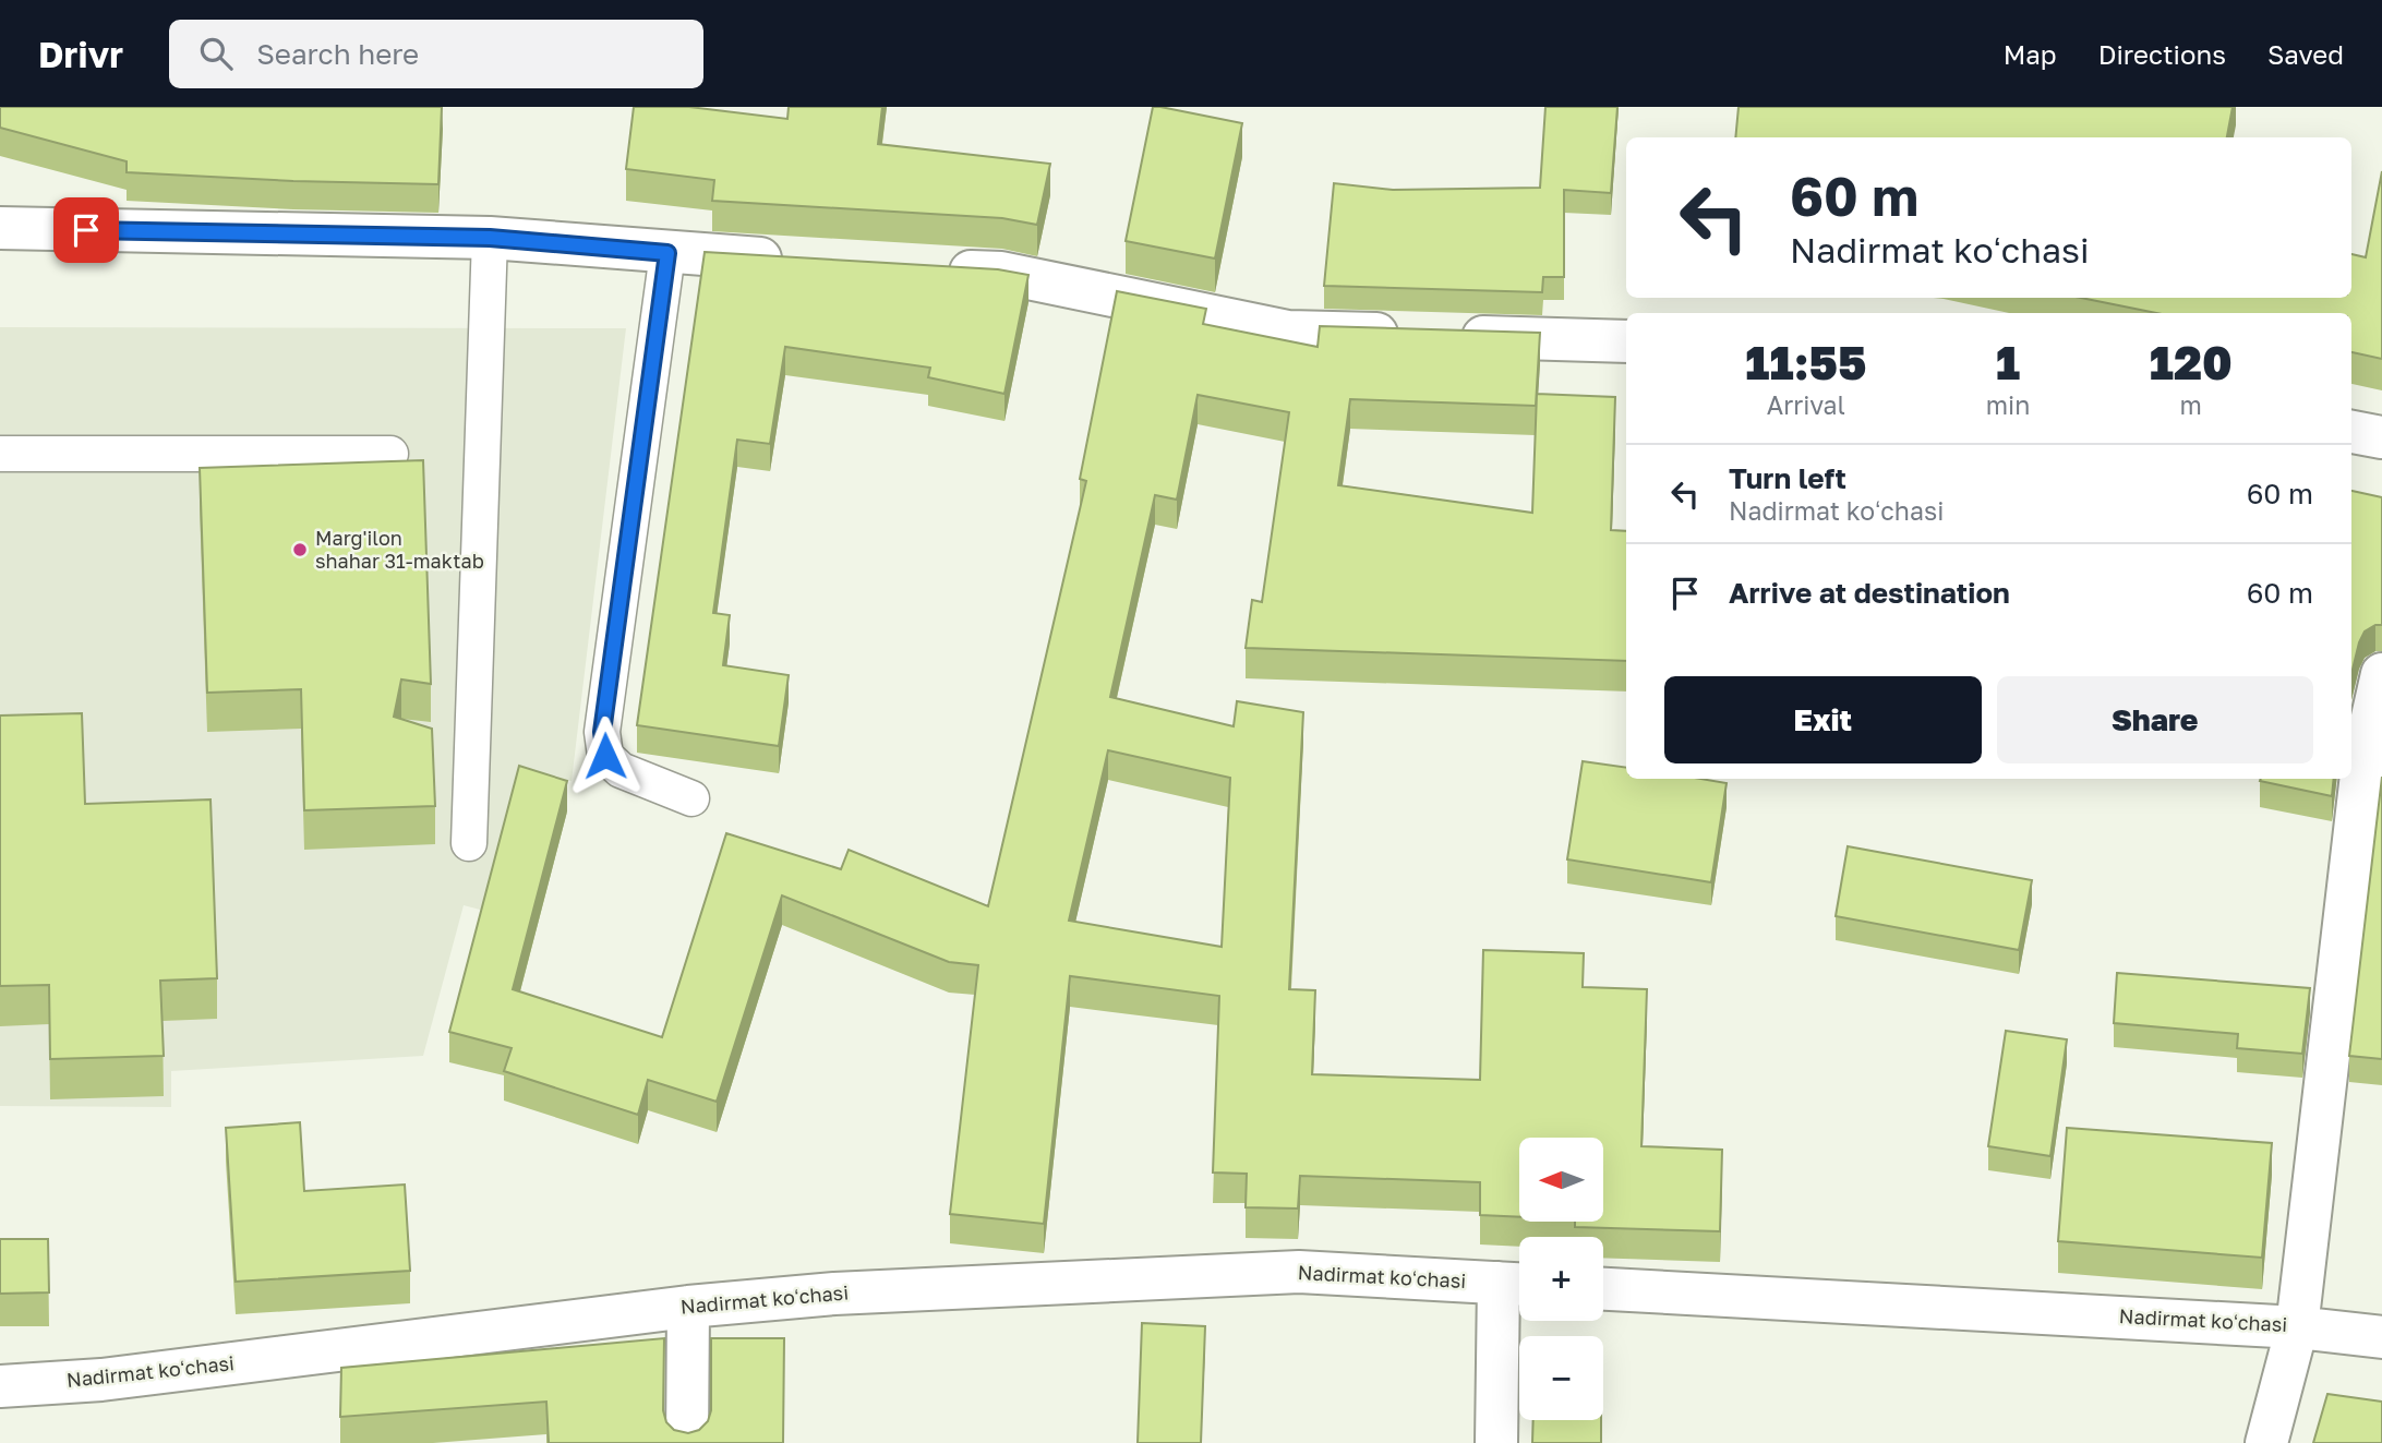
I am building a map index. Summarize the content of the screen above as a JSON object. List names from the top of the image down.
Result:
{
  "streets": {
    "street": ["Nadirmat koʻchasi"]
  },
  "places": ["Marg'ilon shahar 31-maktab"],
  "north": "left",
  "page": {
    "header": "Drivr",
    "search": "Search here",
    "nav": ["Map", "Directions", "Saved"],
    "turn": ["60 m", "Nadirmat koʻchasi"],
    "eta": [
      "11:55",
      "Arrival",
      "1",
      "min",
      "120",
      "m"
    ],
    "list": [
      {
        "name": "Turn left",
        "note": "Nadirmat koʻchasi",
        "value": "60 m"
      },
      {
        "name": "Arrive at destination",
        "value": "60 m"
      }
    ],
    "buttons": ["Exit", "Share"],
    "map_buttons": ["+", "−"]
  }
}
